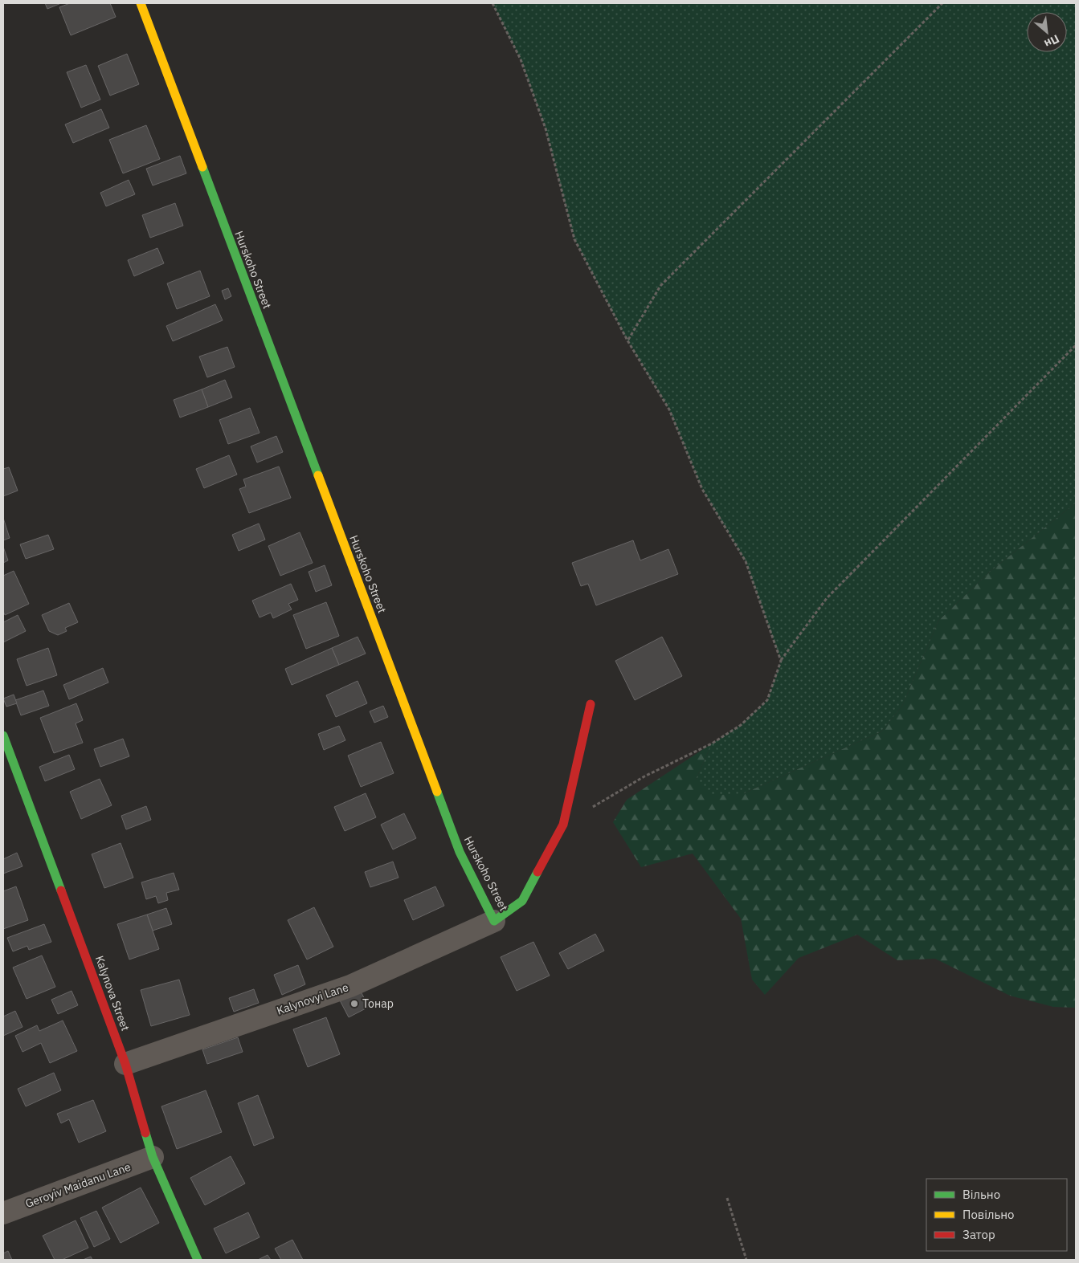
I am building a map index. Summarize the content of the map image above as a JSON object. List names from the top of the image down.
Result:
{
  "streets": {
    "street": [
      "Hurskoho Street",
      "Kalynova Street",
      "Kalynovyi Lane",
      "Geroyiv Maidanu Lane"
    ]
  },
  "crossings": [
    ["Hurskoho Street", "Kalynovyi Lane"],
    ["Kalynova Street", "Kalynovyi Lane"],
    ["Kalynova Street", "Geroyiv Maidanu Lane"]
  ],
  "places": ["Тонар"],
  "legend": ["Вільно", "Повільно", "Затор"],
  "north": "bottom right"
}
